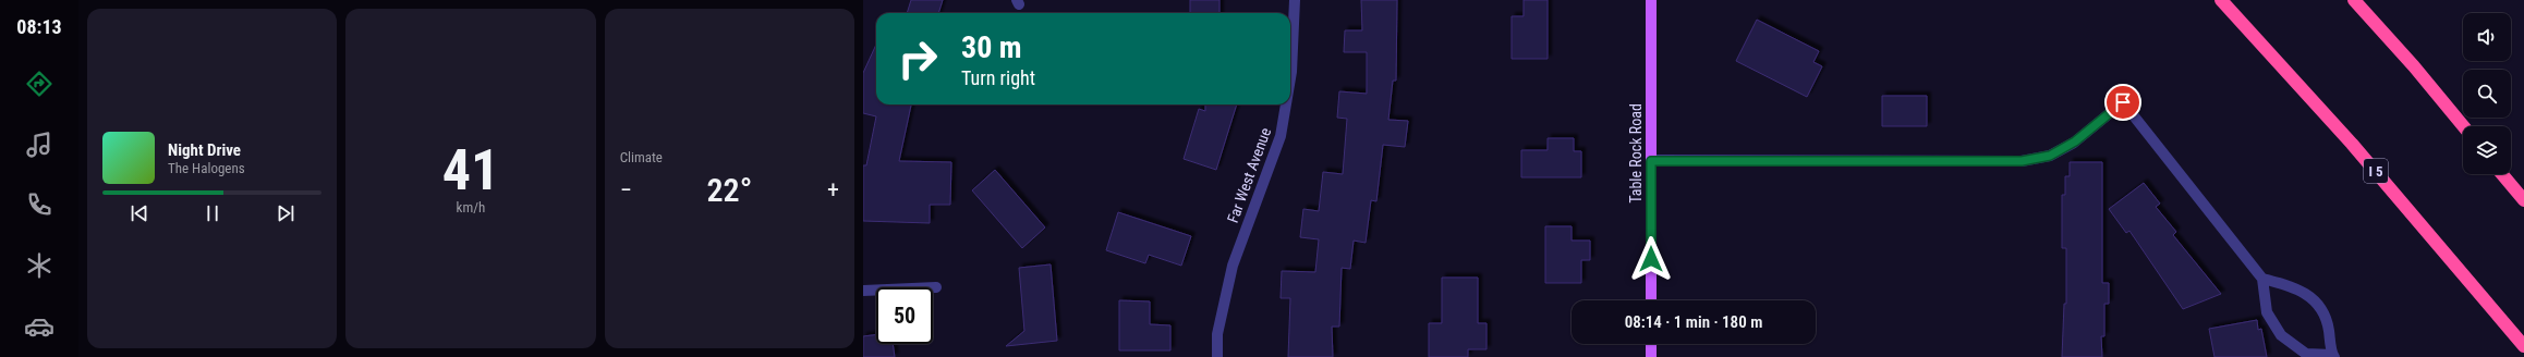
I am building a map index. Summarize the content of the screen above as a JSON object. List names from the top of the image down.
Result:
{
  "streets": {
    "highway": ["I 5"],
    "main road": ["Table Rock Road"],
    "street": ["Far West Avenue"]
  },
  "page": {
    "tabs": "08:13",
    "tile": [
      ["41", "km/h"],
      "Climate"
    ],
    "turn": ["30 m", "Turn right"],
    "song": ["Night Drive", "The Halogens"],
    "heat": ["−", "22°", "+"],
    "limit": "50",
    "trip": "08:14 · 1 min · 180 m"
  }
}
